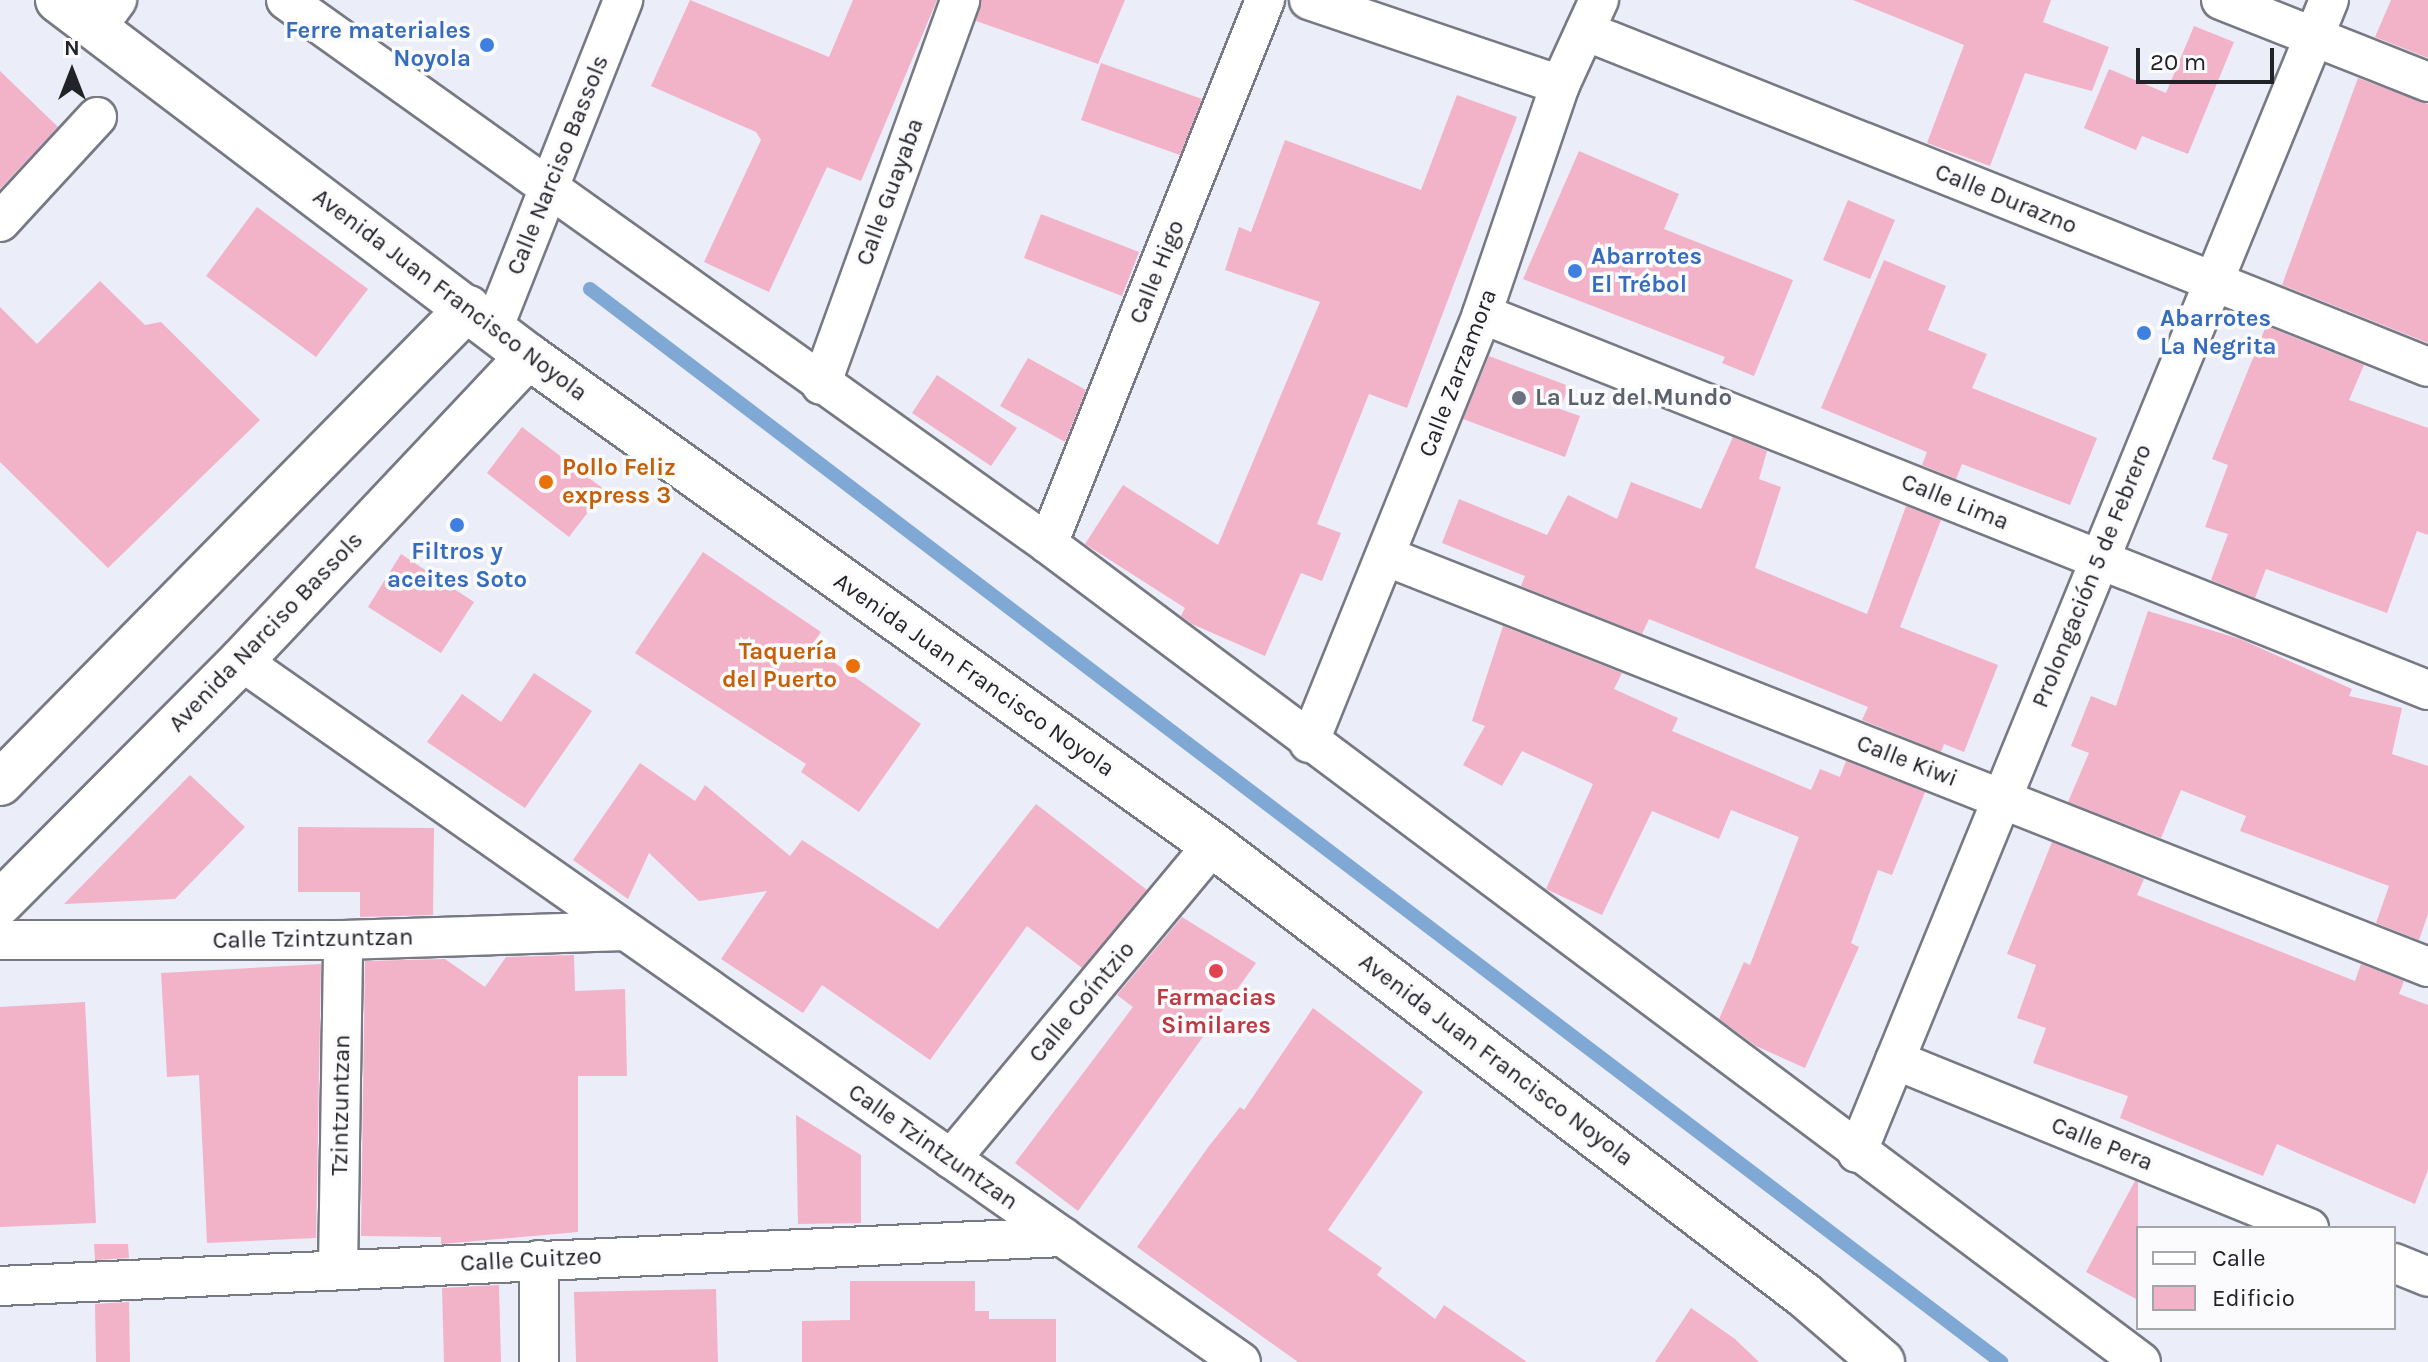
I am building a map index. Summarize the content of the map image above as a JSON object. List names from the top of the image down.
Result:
{
  "streets": {
    "street": [
      "Calle Narciso Bassols",
      "Calle Guayaba",
      "Calle Durazno",
      "Calle Higo",
      "Avenida Juan Francisco Noyola",
      "Calle Zarzamora",
      "Calle Lima",
      "Prolongación 5 de Febrero",
      "Avenida Narciso Bassols",
      "Calle Kiwi",
      "Calle Tzintzuntzan",
      "Calle Coíntzio",
      "Tzintzuntzan",
      "Calle Pera",
      "Calle Cuitzeo"
    ]
  },
  "crossings": [
    ["Calle Narciso Bassols", "Avenida Juan Francisco Noyola"],
    ["Calle Durazno", "Calle Zarzamora"],
    ["Calle Durazno", "Prolongación 5 de Febrero"],
    ["Avenida Juan Francisco Noyola", "Avenida Narciso Bassols"],
    ["Avenida Juan Francisco Noyola", "Calle Coíntzio"],
    ["Calle Zarzamora", "Calle Lima"],
    ["Calle Zarzamora", "Calle Kiwi"],
    ["Calle Lima", "Prolongación 5 de Febrero"],
    ["Prolongación 5 de Febrero", "Calle Kiwi"],
    ["Prolongación 5 de Febrero", "Calle Pera"],
    ["Avenida Narciso Bassols", "Calle Tzintzuntzan"],
    ["Calle Tzintzuntzan", "Calle Coíntzio"],
    ["Calle Tzintzuntzan", "Tzintzuntzan"],
    ["Calle Tzintzuntzan", "Calle Cuitzeo"],
    ["Tzintzuntzan", "Calle Cuitzeo"]
  ],
  "places": [
    "Ferre materiales Noyola",
    "Abarrotes El Trébol",
    "Abarrotes La Negrita",
    "La Luz del Mundo",
    "Pollo Feliz express 3",
    "Filtros y aceites Soto",
    "Taquería del Puerto",
    "Farmacias Similares"
  ],
  "legend": ["Calle", "Edificio"],
  "scale_bar": "20 m",
  "north": "top"
}
